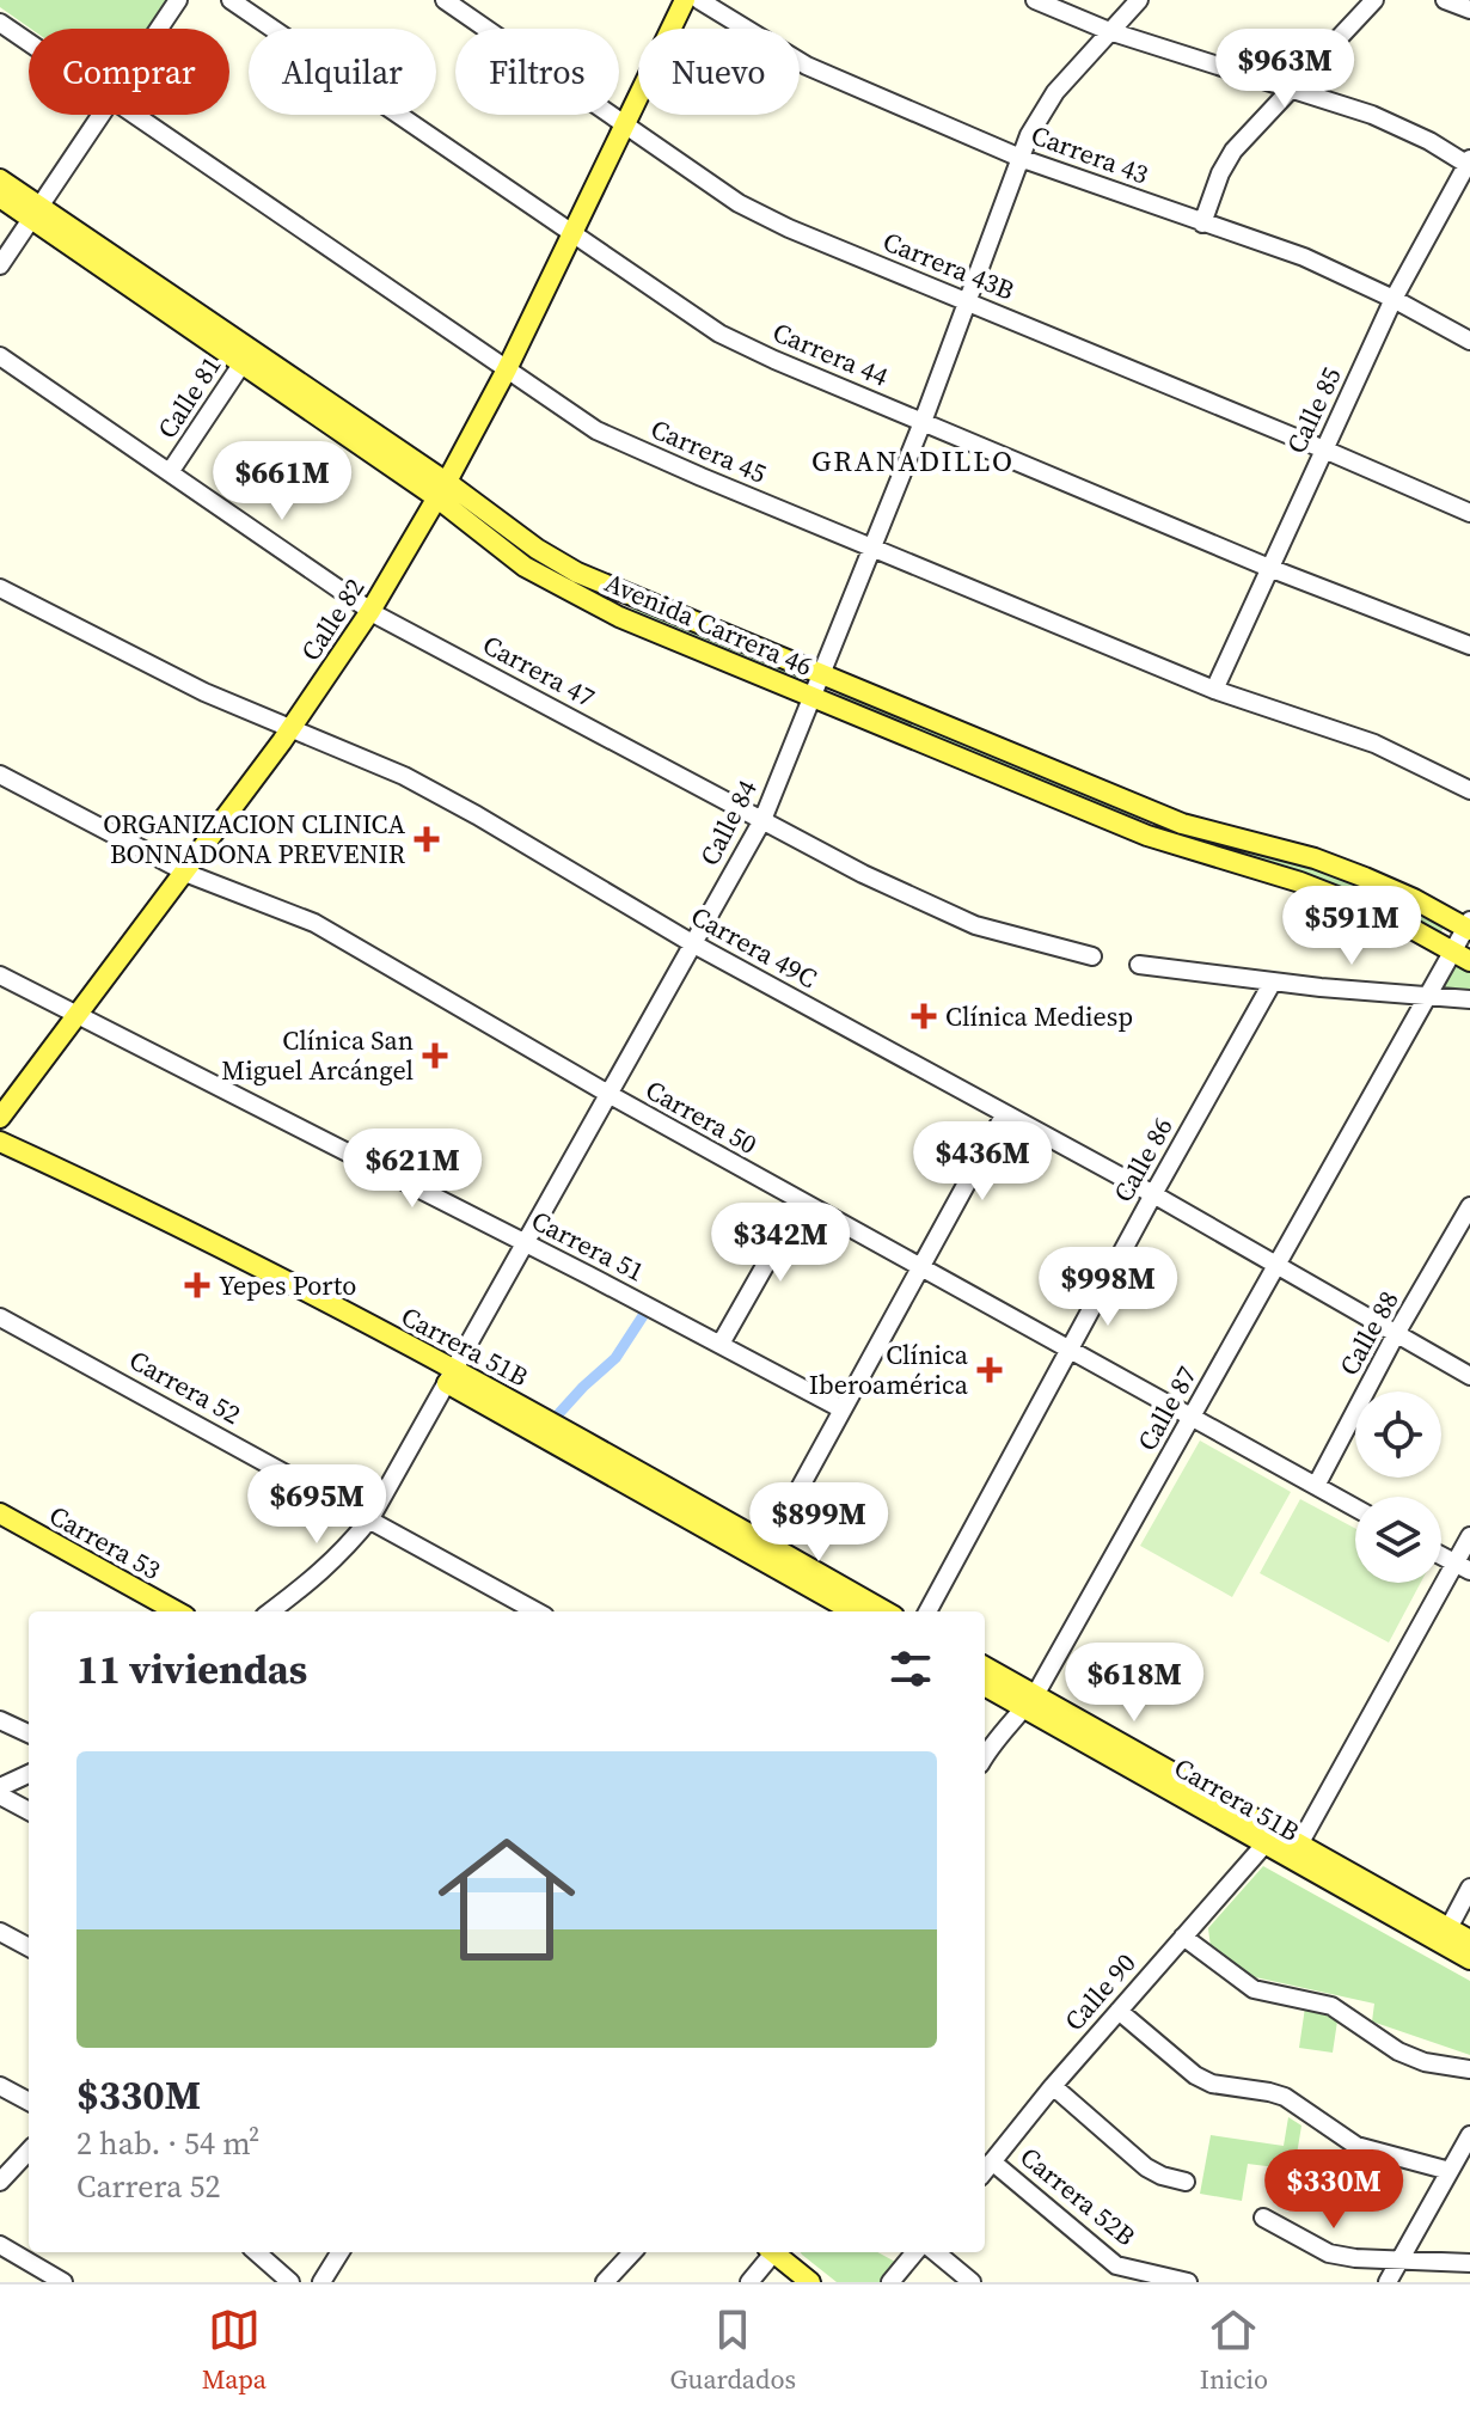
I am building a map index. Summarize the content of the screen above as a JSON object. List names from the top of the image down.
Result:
{
  "streets": {
    "main road": [
      "Calle 82",
      "Avenida Carrera 46",
      "Carrera 51B",
      "Carrera 53"
    ],
    "street": [
      "Carrera 43",
      "Carrera 43B",
      "Carrera 44",
      "Calle 81",
      "Calle 85",
      "Carrera 45",
      "Carrera 47",
      "Calle 84",
      "Carrera 49C",
      "Carrera 50",
      "Calle 86",
      "Carrera 51",
      "Calle 88",
      "Carrera 52",
      "Calle 87",
      "Calle 90",
      "Carrera 52B"
    ]
  },
  "crossings": [
    ["Carrera 43", "Calle 85"],
    ["Carrera 43", "Calle 84"],
    ["Carrera 43B", "Calle 85"],
    ["Carrera 43B", "Calle 82"],
    ["Carrera 43B", "Calle 84"],
    ["Carrera 44", "Calle 85"],
    ["Carrera 44", "Calle 82"],
    ["Carrera 44", "Calle 84"],
    ["Calle 81", "Avenida Carrera 46"],
    ["Calle 81", "Carrera 47"],
    ["Calle 85", "Carrera 45"],
    ["Carrera 45", "Calle 82"],
    ["Carrera 45", "Calle 84"],
    ["Calle 82", "Avenida Carrera 46"],
    ["Calle 82", "Carrera 47"],
    ["Calle 82", "Carrera 49C"],
    ["Calle 82", "Carrera 50"],
    ["Calle 82", "Carrera 51"],
    ["Avenida Carrera 46", "Calle 84"],
    ["Avenida Carrera 46", "Calle 87"],
    ["Carrera 47", "Calle 84"],
    ["Calle 84", "Carrera 49C"],
    ["Calle 84", "Carrera 50"],
    ["Calle 84", "Carrera 51"],
    ["Calle 84", "Carrera 51B"],
    ["Calle 84", "Carrera 52"],
    ["Carrera 49C", "Calle 86"],
    ["Carrera 49C", "Calle 88"],
    ["Carrera 49C", "Calle 87"],
    ["Carrera 50", "Calle 86"],
    ["Carrera 50", "Calle 88"],
    ["Carrera 50", "Calle 87"],
    ["Carrera 51B", "Calle 87"],
    ["Carrera 51B", "Calle 90"],
    ["Calle 90", "Carrera 52B"]
  ],
  "districts": ["GRANADILLO"],
  "places": {
    "health": [
      "ORGANIZACION CLINICA BONNADONA PREVENIR",
      "Clínica Mediesp",
      "Clínica San Miguel Arcángel",
      "Yepes Porto",
      "Clínica Iberoamérica"
    ]
  },
  "page": {
    "price": [
      "$963M",
      "$661M",
      "$591M",
      "$436M",
      "$621M",
      "$342M",
      "$998M",
      "$695M",
      "$899M",
      "$618M",
      "$330M"
    ],
    "chip": [
      "Comprar",
      "Alquilar",
      "Filtros",
      "Nuevo"
    ],
    "heading": "11 viviendas",
    "list": [
      {
        "name": "$330M",
        "note": "2 hab. · 54 m² · Carrera 52"
      }
    ],
    "tabs": ["Mapa", "Guardados", "Inicio"]
  }
}
